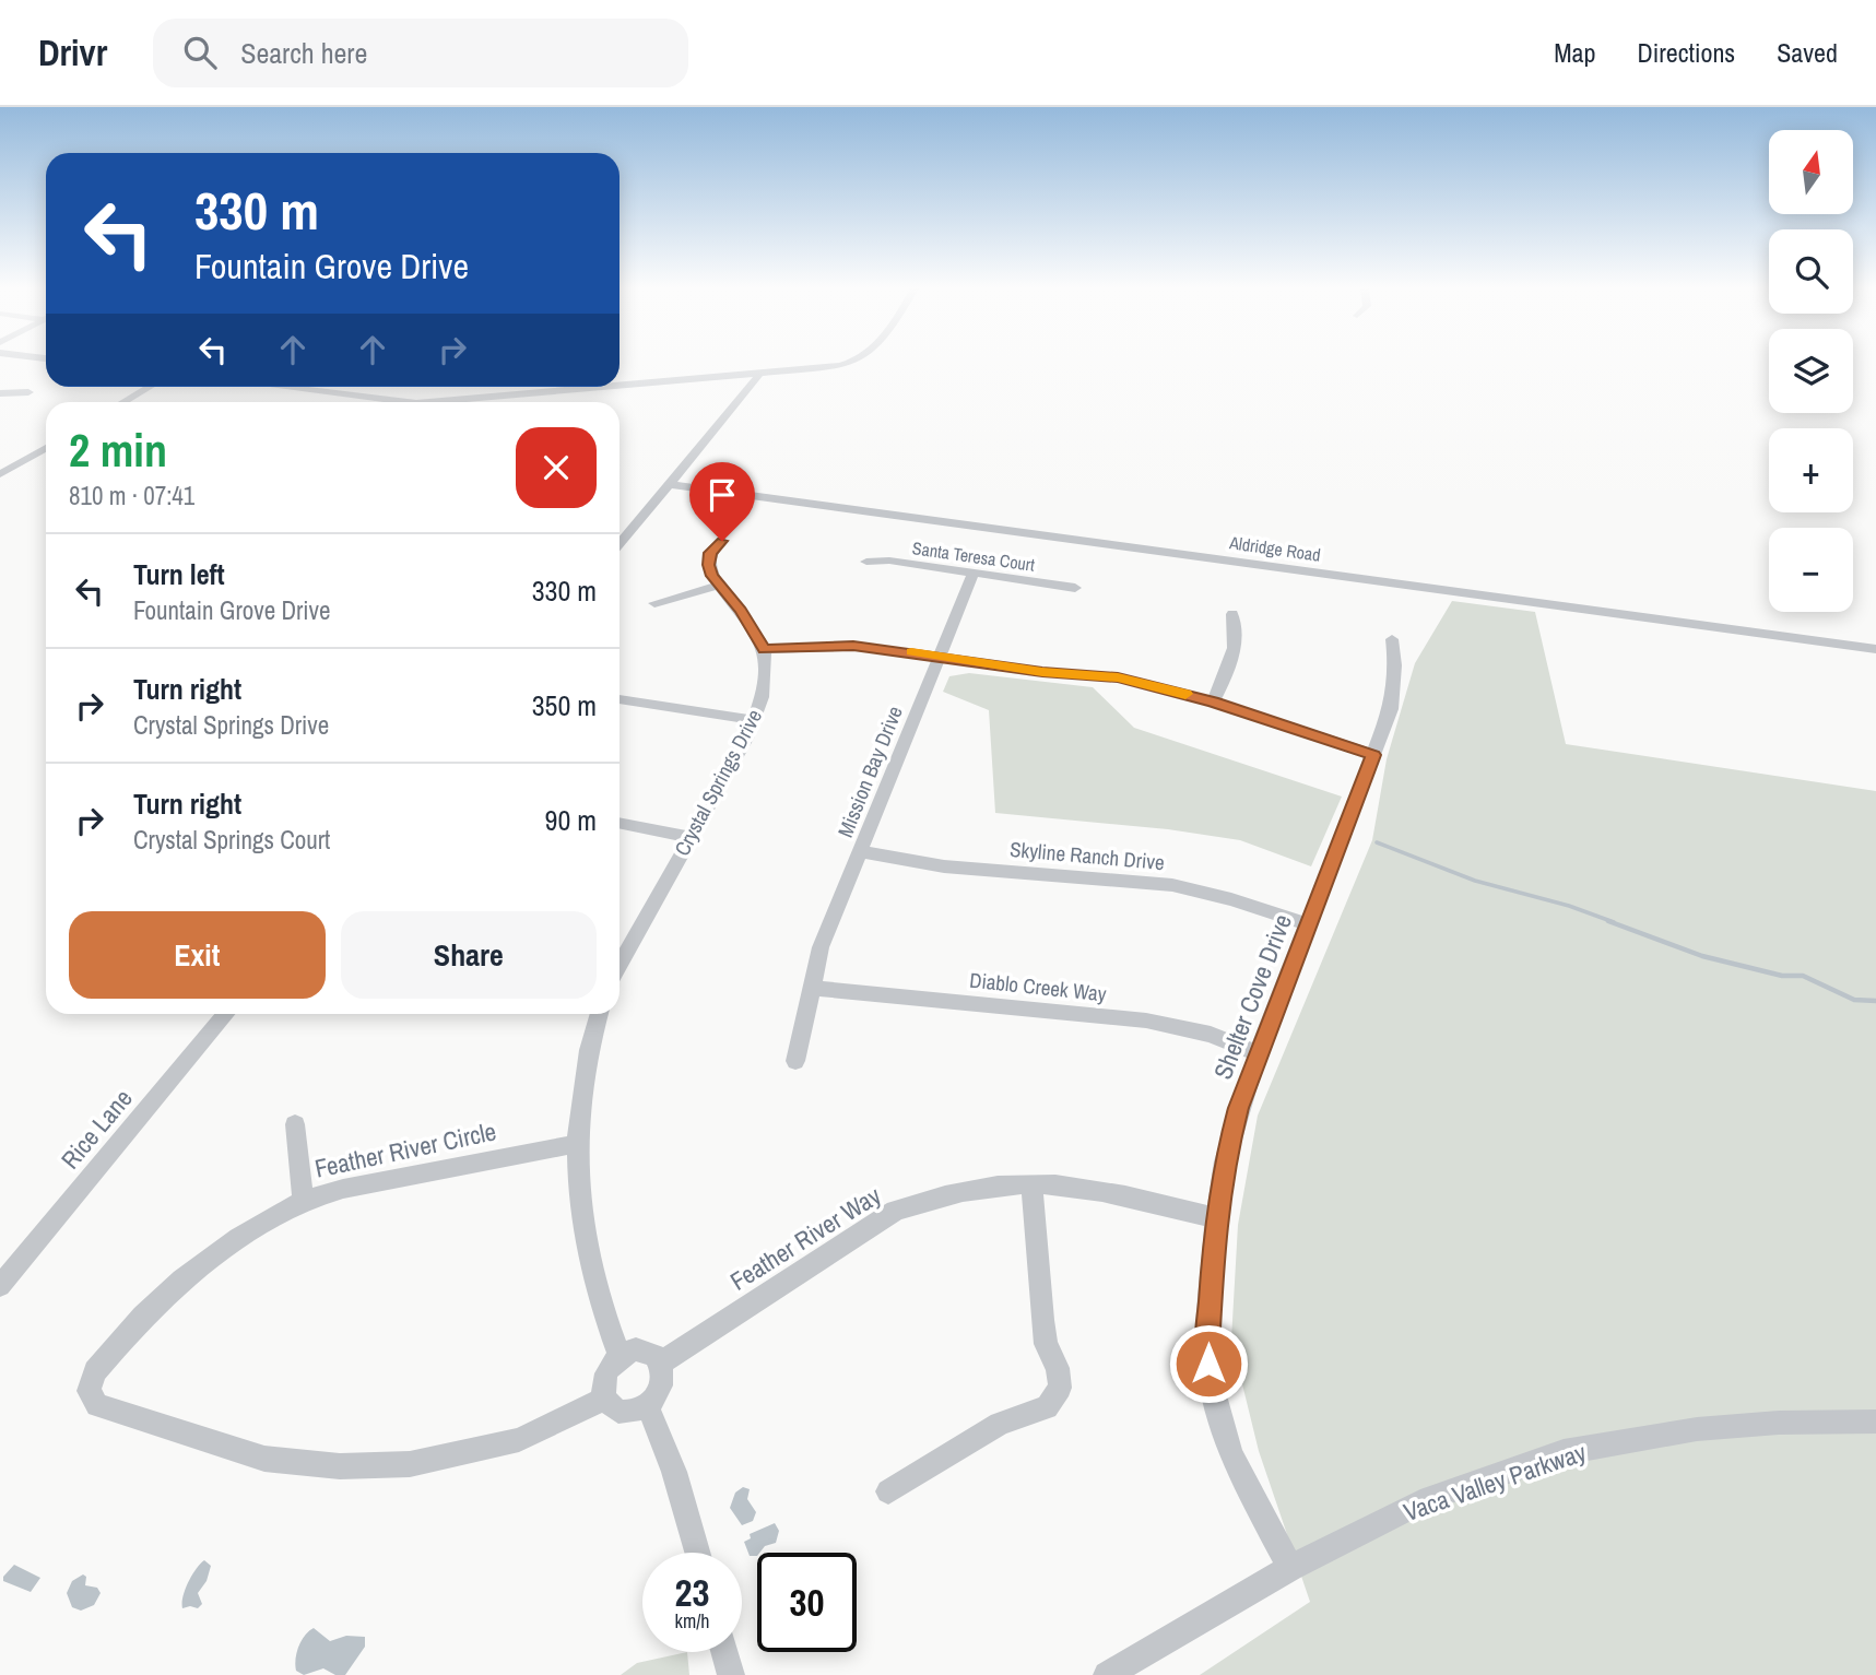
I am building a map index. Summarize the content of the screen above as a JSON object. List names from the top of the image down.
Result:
{
  "streets": {
    "street": [
      "Aldridge Road",
      "Santa Teresa Court",
      "Mission Bay Drive",
      "Crystal Springs Drive",
      "Skyline Ranch Drive",
      "Diablo Creek Way",
      "Shelter Cove Drive",
      "Rice Lane",
      "Feather River Circle",
      "Feather River Way",
      "Vaca Valley Parkway"
    ]
  },
  "crossings": [
    ["Santa Teresa Court", "Mission Bay Drive"],
    ["Mission Bay Drive", "Skyline Ranch Drive"],
    ["Mission Bay Drive", "Diablo Creek Way"],
    ["Skyline Ranch Drive", "Shelter Cove Drive"],
    ["Diablo Creek Way", "Shelter Cove Drive"],
    ["Shelter Cove Drive", "Feather River Way"],
    ["Shelter Cove Drive", "Vaca Valley Parkway"],
    ["Feather River Circle", "Feather River Way"]
  ],
  "north": "top",
  "page": {
    "header": "Drivr",
    "search": "Search here",
    "nav": ["Map", "Directions", "Saved"],
    "map_buttons": ["+", "−"],
    "turn": ["330 m", "Fountain Grove Drive"],
    "heading": ["2 min", "810 m · 07:41"],
    "list": [
      {
        "name": "Turn left",
        "note": "Fountain Grove Drive",
        "value": "330 m"
      },
      {
        "name": "Turn right",
        "note": "Crystal Springs Drive",
        "value": "350 m"
      },
      {
        "name": "Turn right",
        "note": "Crystal Springs Court",
        "value": "90 m"
      }
    ],
    "buttons": ["Exit", "Share"],
    "speed": "23 km/h",
    "limit": "30"
  }
}
